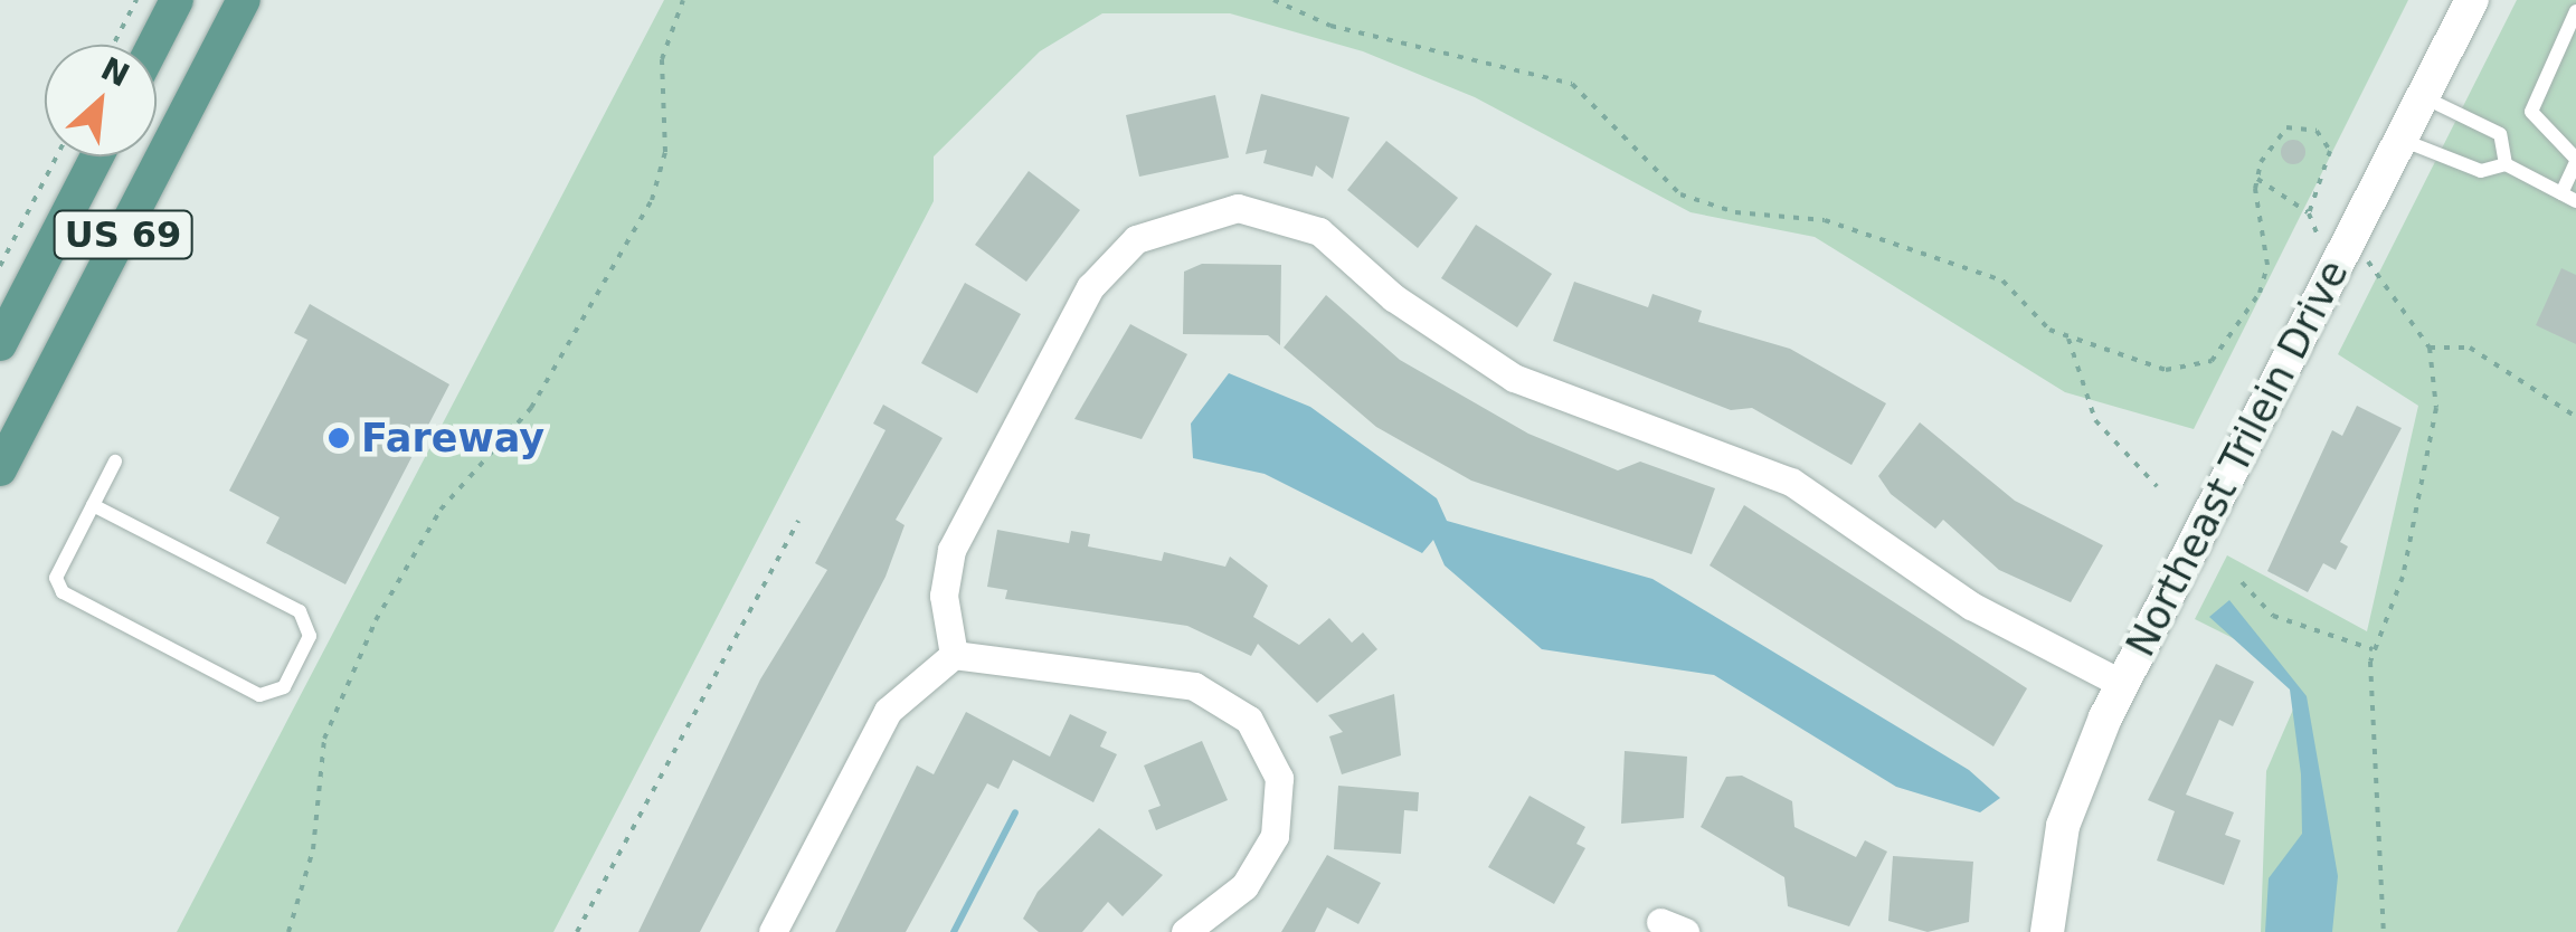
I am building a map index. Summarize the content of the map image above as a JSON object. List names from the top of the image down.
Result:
{
  "streets": {
    "main road": ["US 69"],
    "street": ["Northeast Trilein Drive"]
  },
  "places": ["Fareway"],
  "north": "top right"
}
